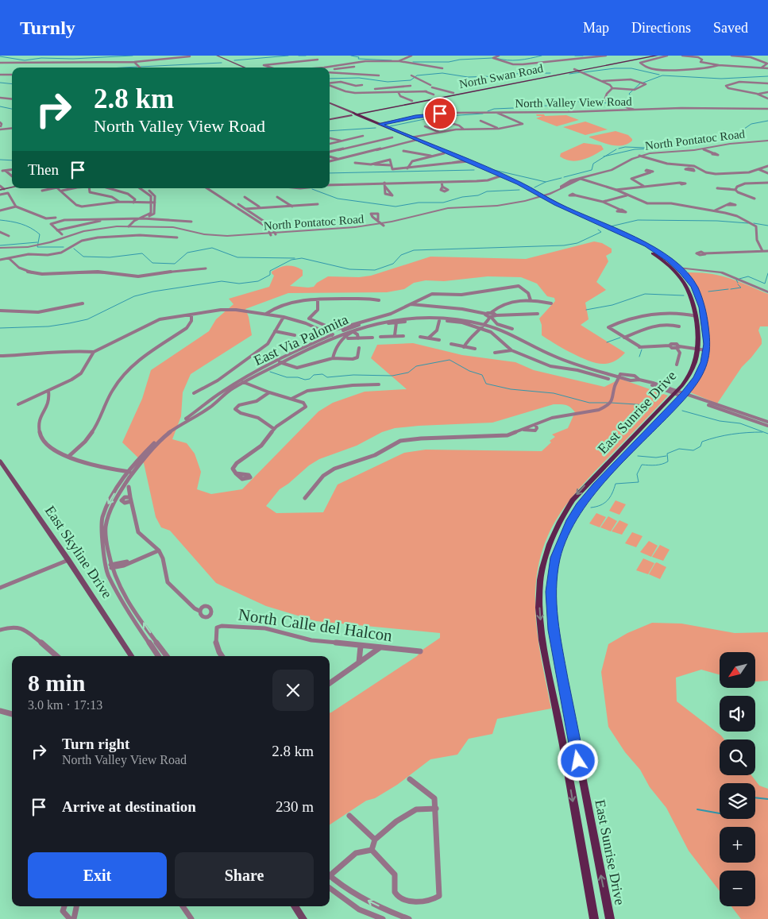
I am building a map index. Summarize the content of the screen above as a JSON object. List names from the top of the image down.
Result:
{
  "streets": {
    "main road": ["North Swan Road", "East Sunrise Drive", "East Skyline Drive"],
    "street": [
      "North Valley View Road",
      "North Pontatoc Road",
      "East Via Palomita",
      "North Calle del Halcon"
    ]
  },
  "crossings": [
    ["North Swan Road", "East Sunrise Drive"],
    ["North Valley View Road", "East Sunrise Drive"],
    ["North Pontatoc Road", "East Sunrise Drive"],
    ["East Via Palomita", "East Sunrise Drive"]
  ],
  "north": "bottom left",
  "page": {
    "header": "Turnly",
    "nav": ["Map", "Directions", "Saved"],
    "turn": ["2.8 km", "North Valley View Road"],
    "then": "Then",
    "map_buttons": ["+", "−"],
    "heading": ["8 min", "3.0 km · 17:13"],
    "list": [
      {
        "name": "Turn right",
        "note": "North Valley View Road",
        "value": "2.8 km"
      },
      {
        "name": "Arrive at destination",
        "value": "230 m"
      }
    ],
    "buttons": ["Exit", "Share"]
  }
}
